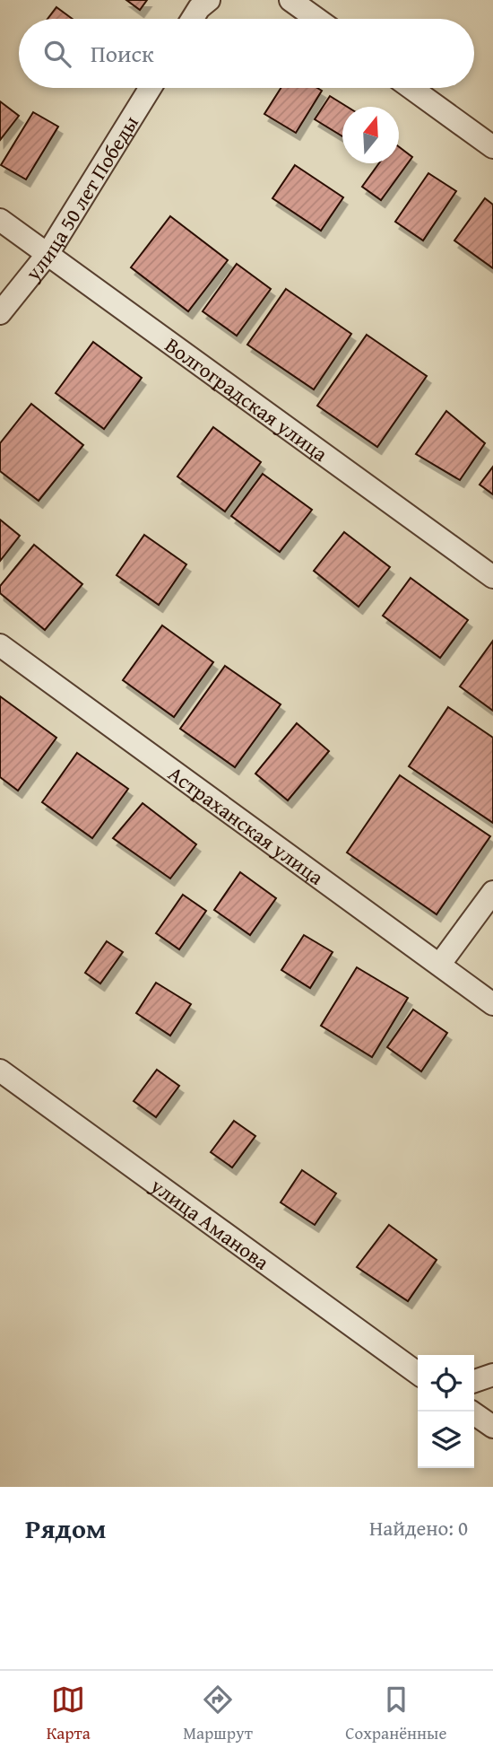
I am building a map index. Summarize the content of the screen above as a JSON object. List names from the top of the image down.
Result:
{
  "streets": {
    "street": [
      "улица 50 лет Победы",
      "Волгоградская улица",
      "Астраханская улица",
      "улица Аманова"
    ]
  },
  "crossings": [
    ["улица 50 лет Победы", "Волгоградская улица"]
  ],
  "north": "top",
  "page": {
    "search": "Поиск",
    "heading": ["Рядом", "Найдено: 0"],
    "nav": ["Карта", "Маршрут", "Сохранённые"]
  }
}
